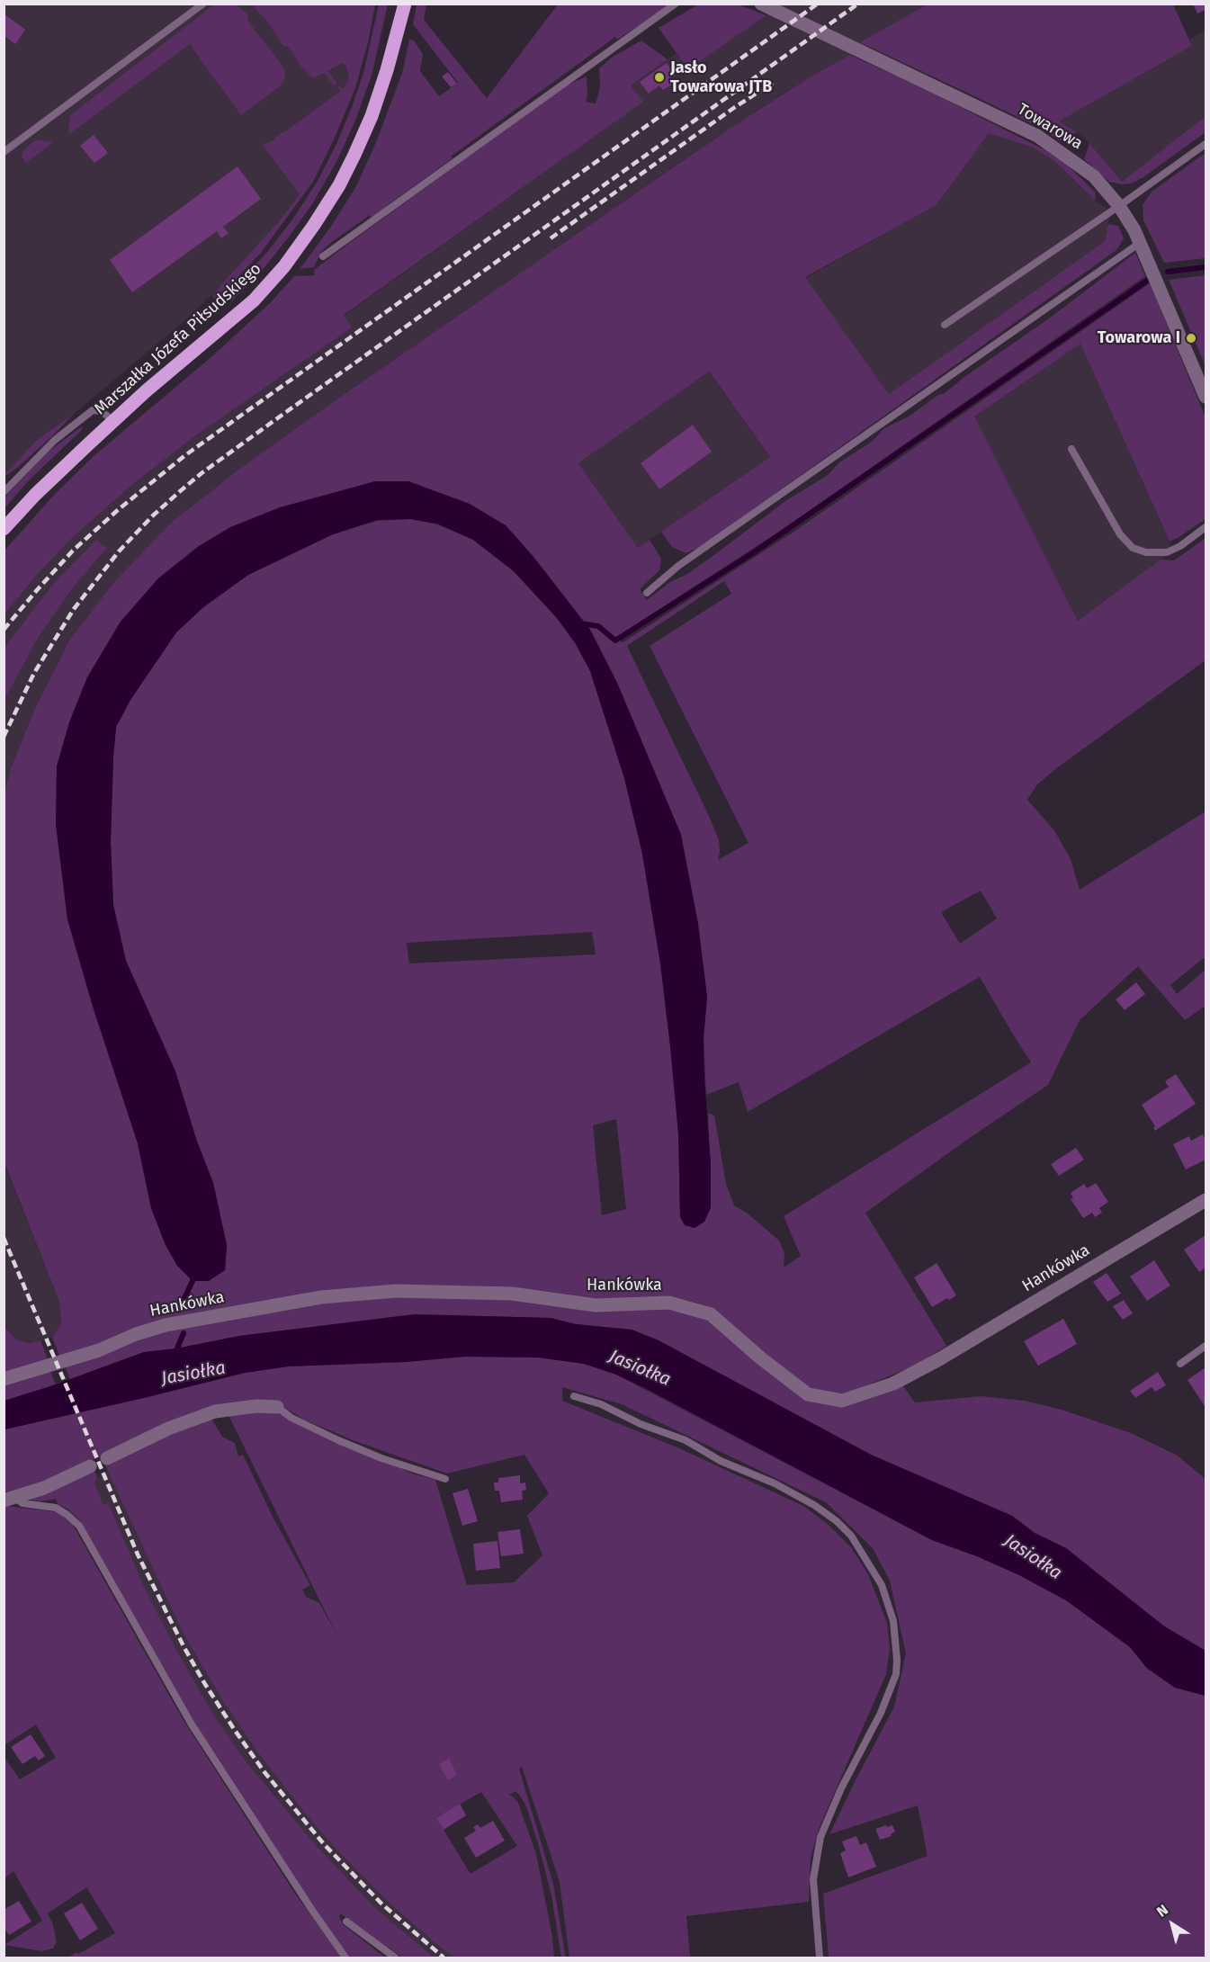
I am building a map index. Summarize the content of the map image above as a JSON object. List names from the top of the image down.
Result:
{
  "streets": {
    "main road": ["Marszałka Józefa Piłsudskiego"],
    "street": ["Towarowa", "Hankówka"]
  },
  "water": ["Jasiołka"],
  "places": ["Jasło Towarowa JTB", "Towarowa I"],
  "north": "top left"
}
